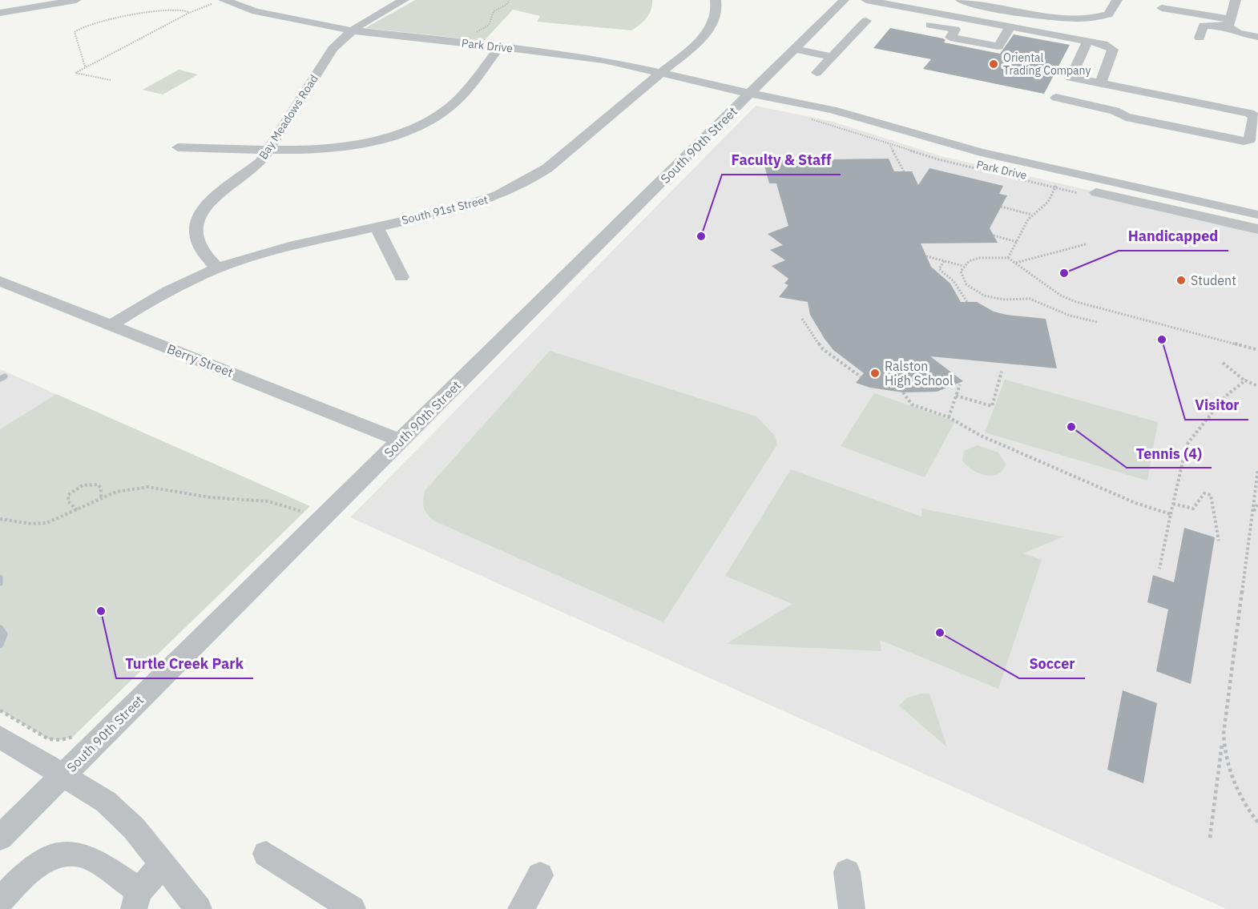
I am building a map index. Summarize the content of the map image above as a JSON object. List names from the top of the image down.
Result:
{
  "streets": {
    "street": [
      "Park Drive",
      "Bay Meadows Road",
      "South 90th Street",
      "South 91st Street",
      "Berry Street"
    ]
  },
  "crossings": [
    ["Park Drive", "Bay Meadows Road"],
    ["Park Drive", "South 90th Street"],
    ["Park Drive", "South 91st Street"],
    ["Bay Meadows Road", "South 91st Street"],
    ["South 90th Street", "Berry Street"],
    ["South 91st Street", "Berry Street"]
  ],
  "places": [
    "Oriental Trading Company",
    "Faculty & Staff",
    "Handicapped",
    "Student",
    "Visitor",
    "Ralston High School",
    "Tennis (4)",
    "Turtle Creek Park",
    "Soccer"
  ]
}
